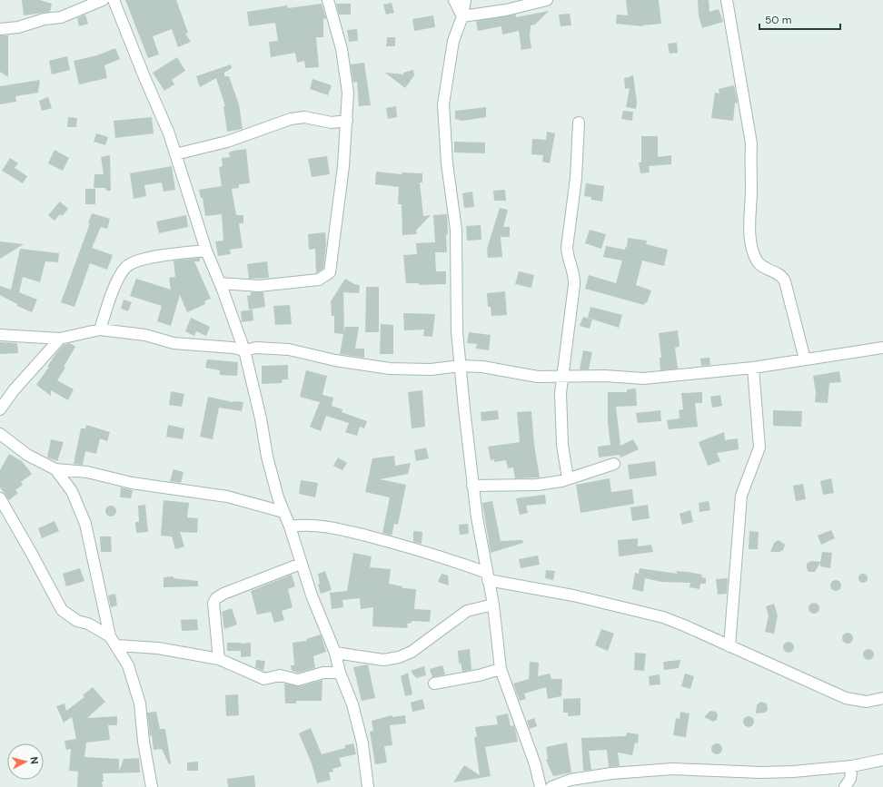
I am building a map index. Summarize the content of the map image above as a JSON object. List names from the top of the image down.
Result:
{
  "scale_bar": "50 m",
  "north": "right"
}
